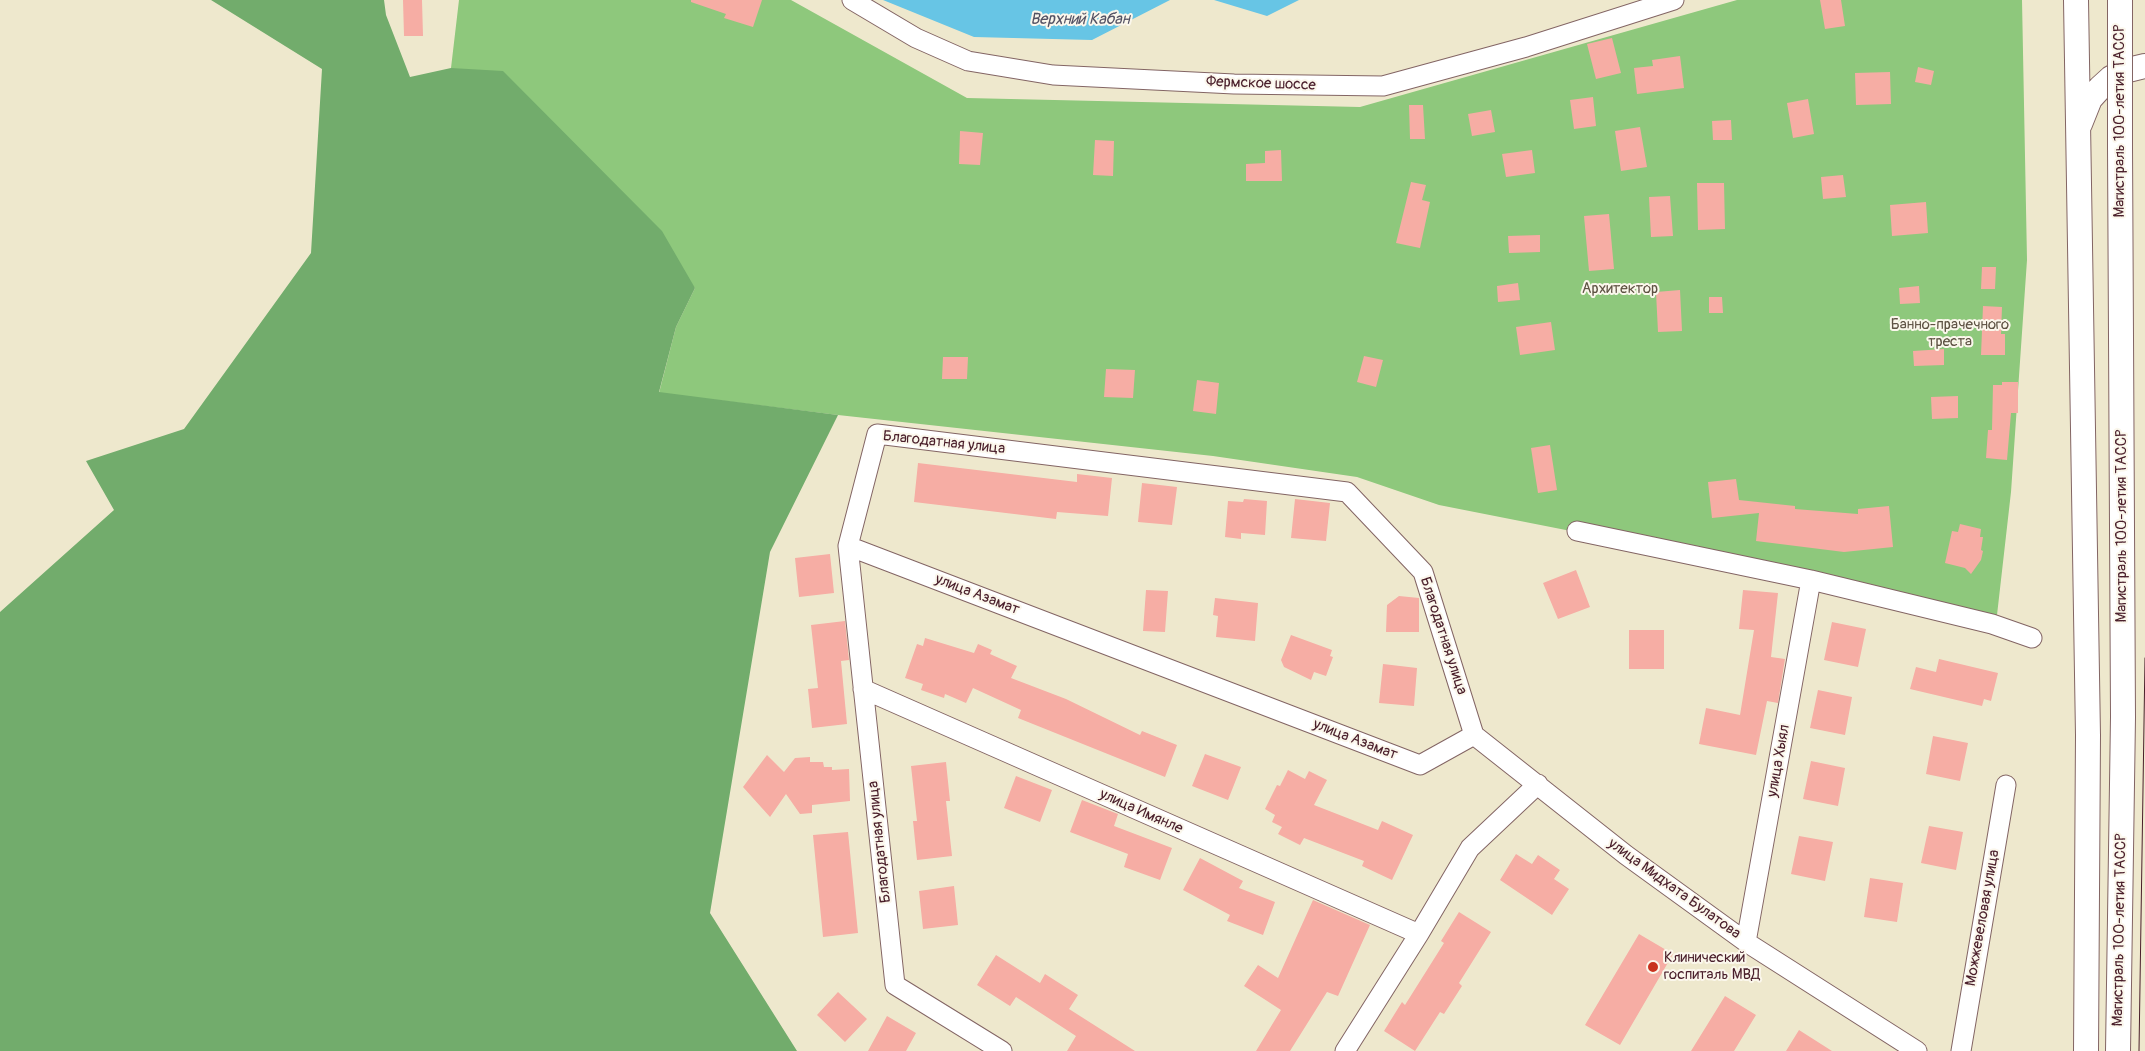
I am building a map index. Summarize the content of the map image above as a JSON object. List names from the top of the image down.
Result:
{
  "streets": {
    "main road": ["Магистраль 100-летия ТАССР"],
    "street": [
      "Фермское шоссе",
      "Благодатная улица",
      "улица Азамат",
      "улица Хыял",
      "улица Имянле",
      "улица Мидхата Булатова",
      "Можжевеловая улица"
    ]
  },
  "crossings": [
    ["Благодатная улица", "улица Азамат"],
    ["Благодатная улица", "улица Имянле"],
    ["улица Хыял", "улица Мидхата Булатова"]
  ],
  "water": ["Верхний Кабан"],
  "parks": ["Архитектор", "Банно-прачечного треста"],
  "places": ["Клинический госпиталь МВД"]
}
